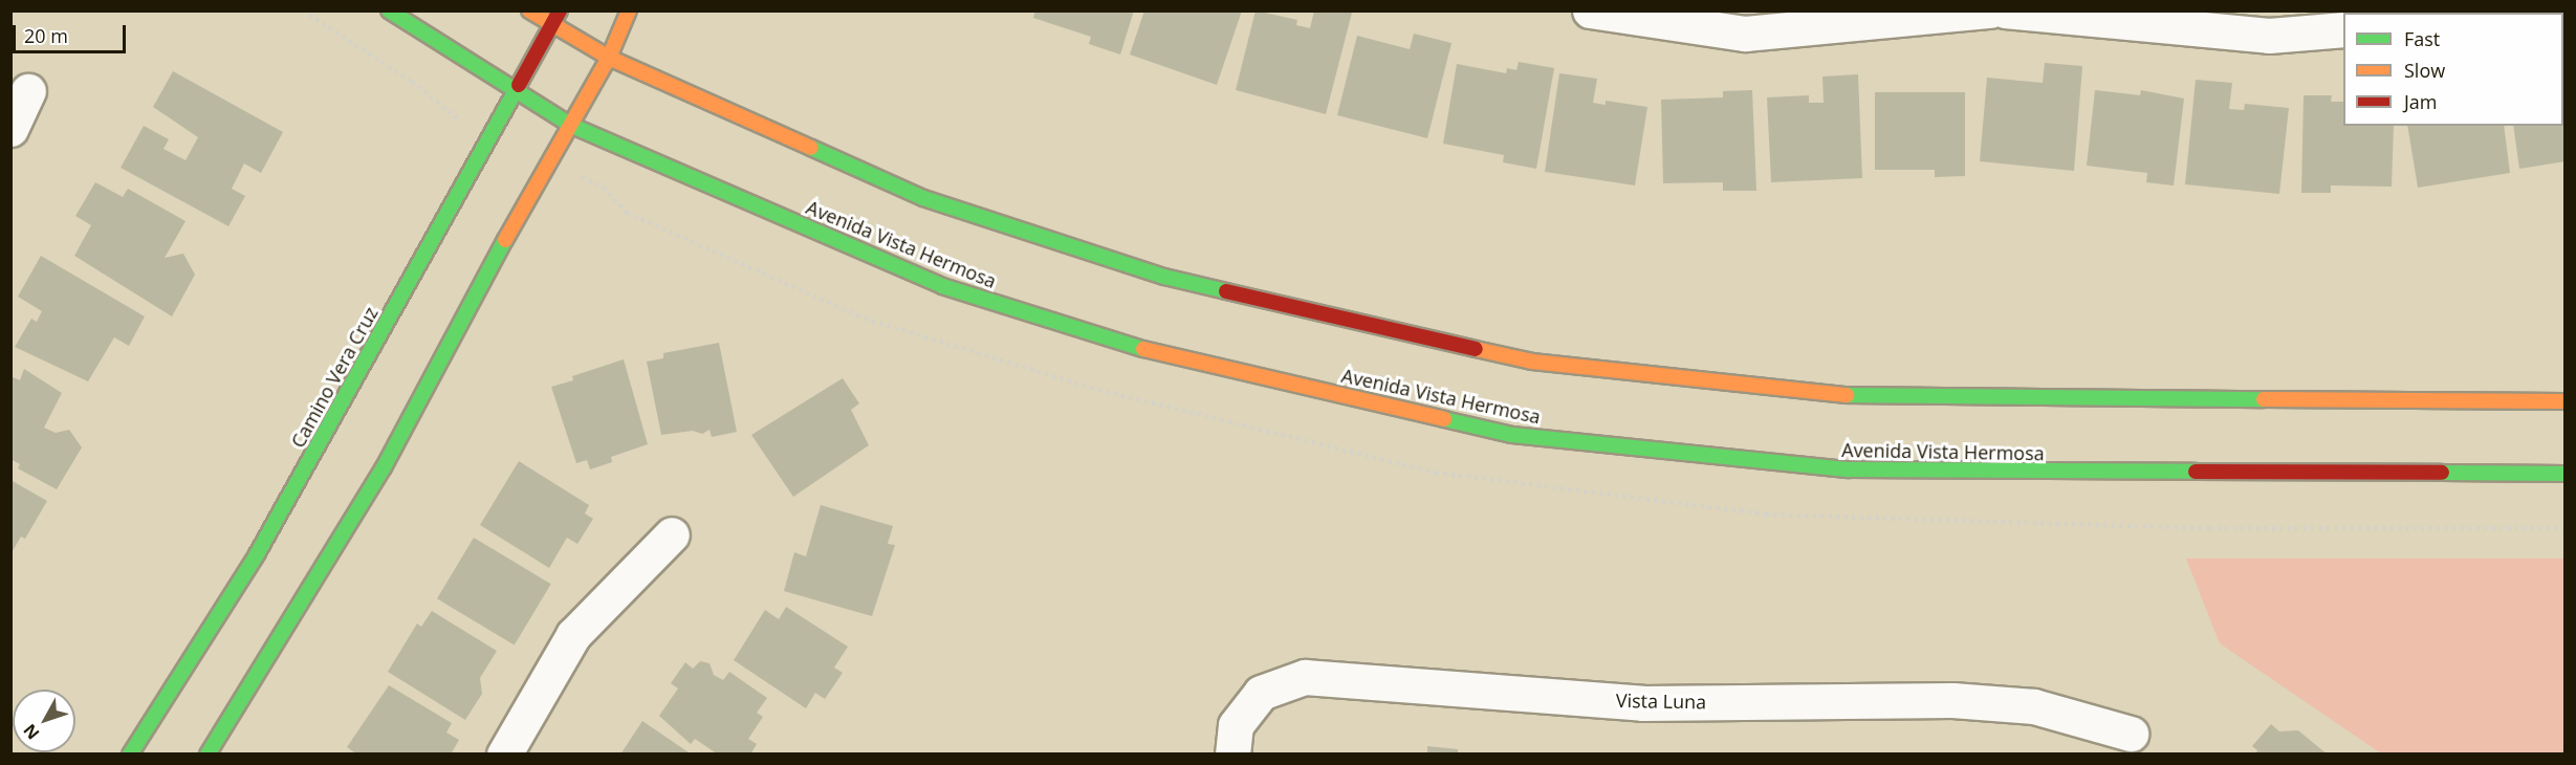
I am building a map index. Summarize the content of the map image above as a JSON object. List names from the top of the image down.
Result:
{
  "streets": {
    "main road": ["Avenida Vista Hermosa", "Camino Vera Cruz"],
    "street": ["Vista Luna"]
  },
  "crossings": [
    ["Avenida Vista Hermosa", "Camino Vera Cruz"]
  ],
  "legend": ["Fast", "Slow", "Jam"],
  "scale_bar": "20 m",
  "north": "bottom left"
}
